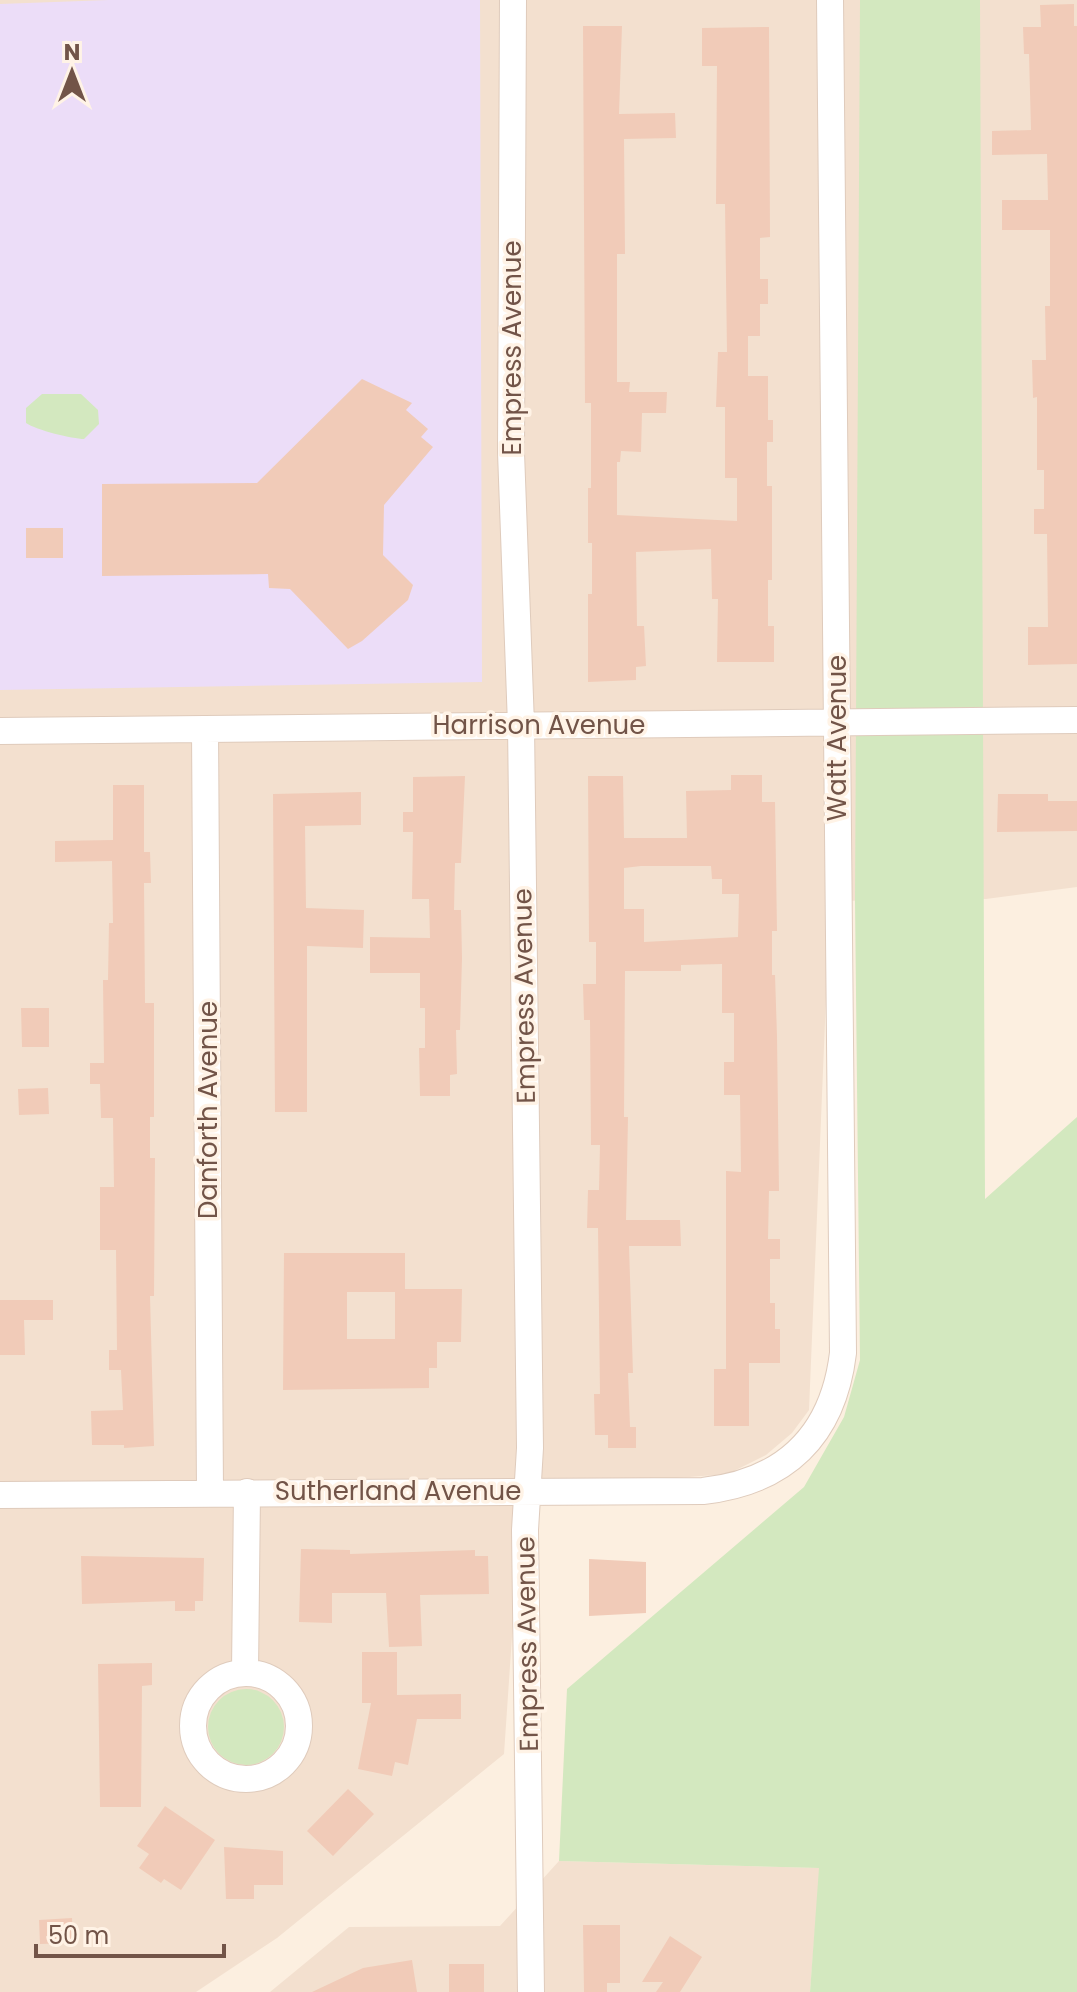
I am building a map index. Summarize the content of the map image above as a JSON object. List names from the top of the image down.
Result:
{
  "streets": {
    "street": [
      "Empress Avenue",
      "Harrison Avenue",
      "Watt Avenue",
      "Danforth Avenue",
      "Sutherland Avenue"
    ]
  },
  "crossings": [
    ["Empress Avenue", "Harrison Avenue"],
    ["Empress Avenue", "Sutherland Avenue"],
    ["Harrison Avenue", "Watt Avenue"],
    ["Harrison Avenue", "Danforth Avenue"],
    ["Watt Avenue", "Sutherland Avenue"],
    ["Danforth Avenue", "Sutherland Avenue"]
  ],
  "scale_bar": "50 m",
  "north": "top"
}
